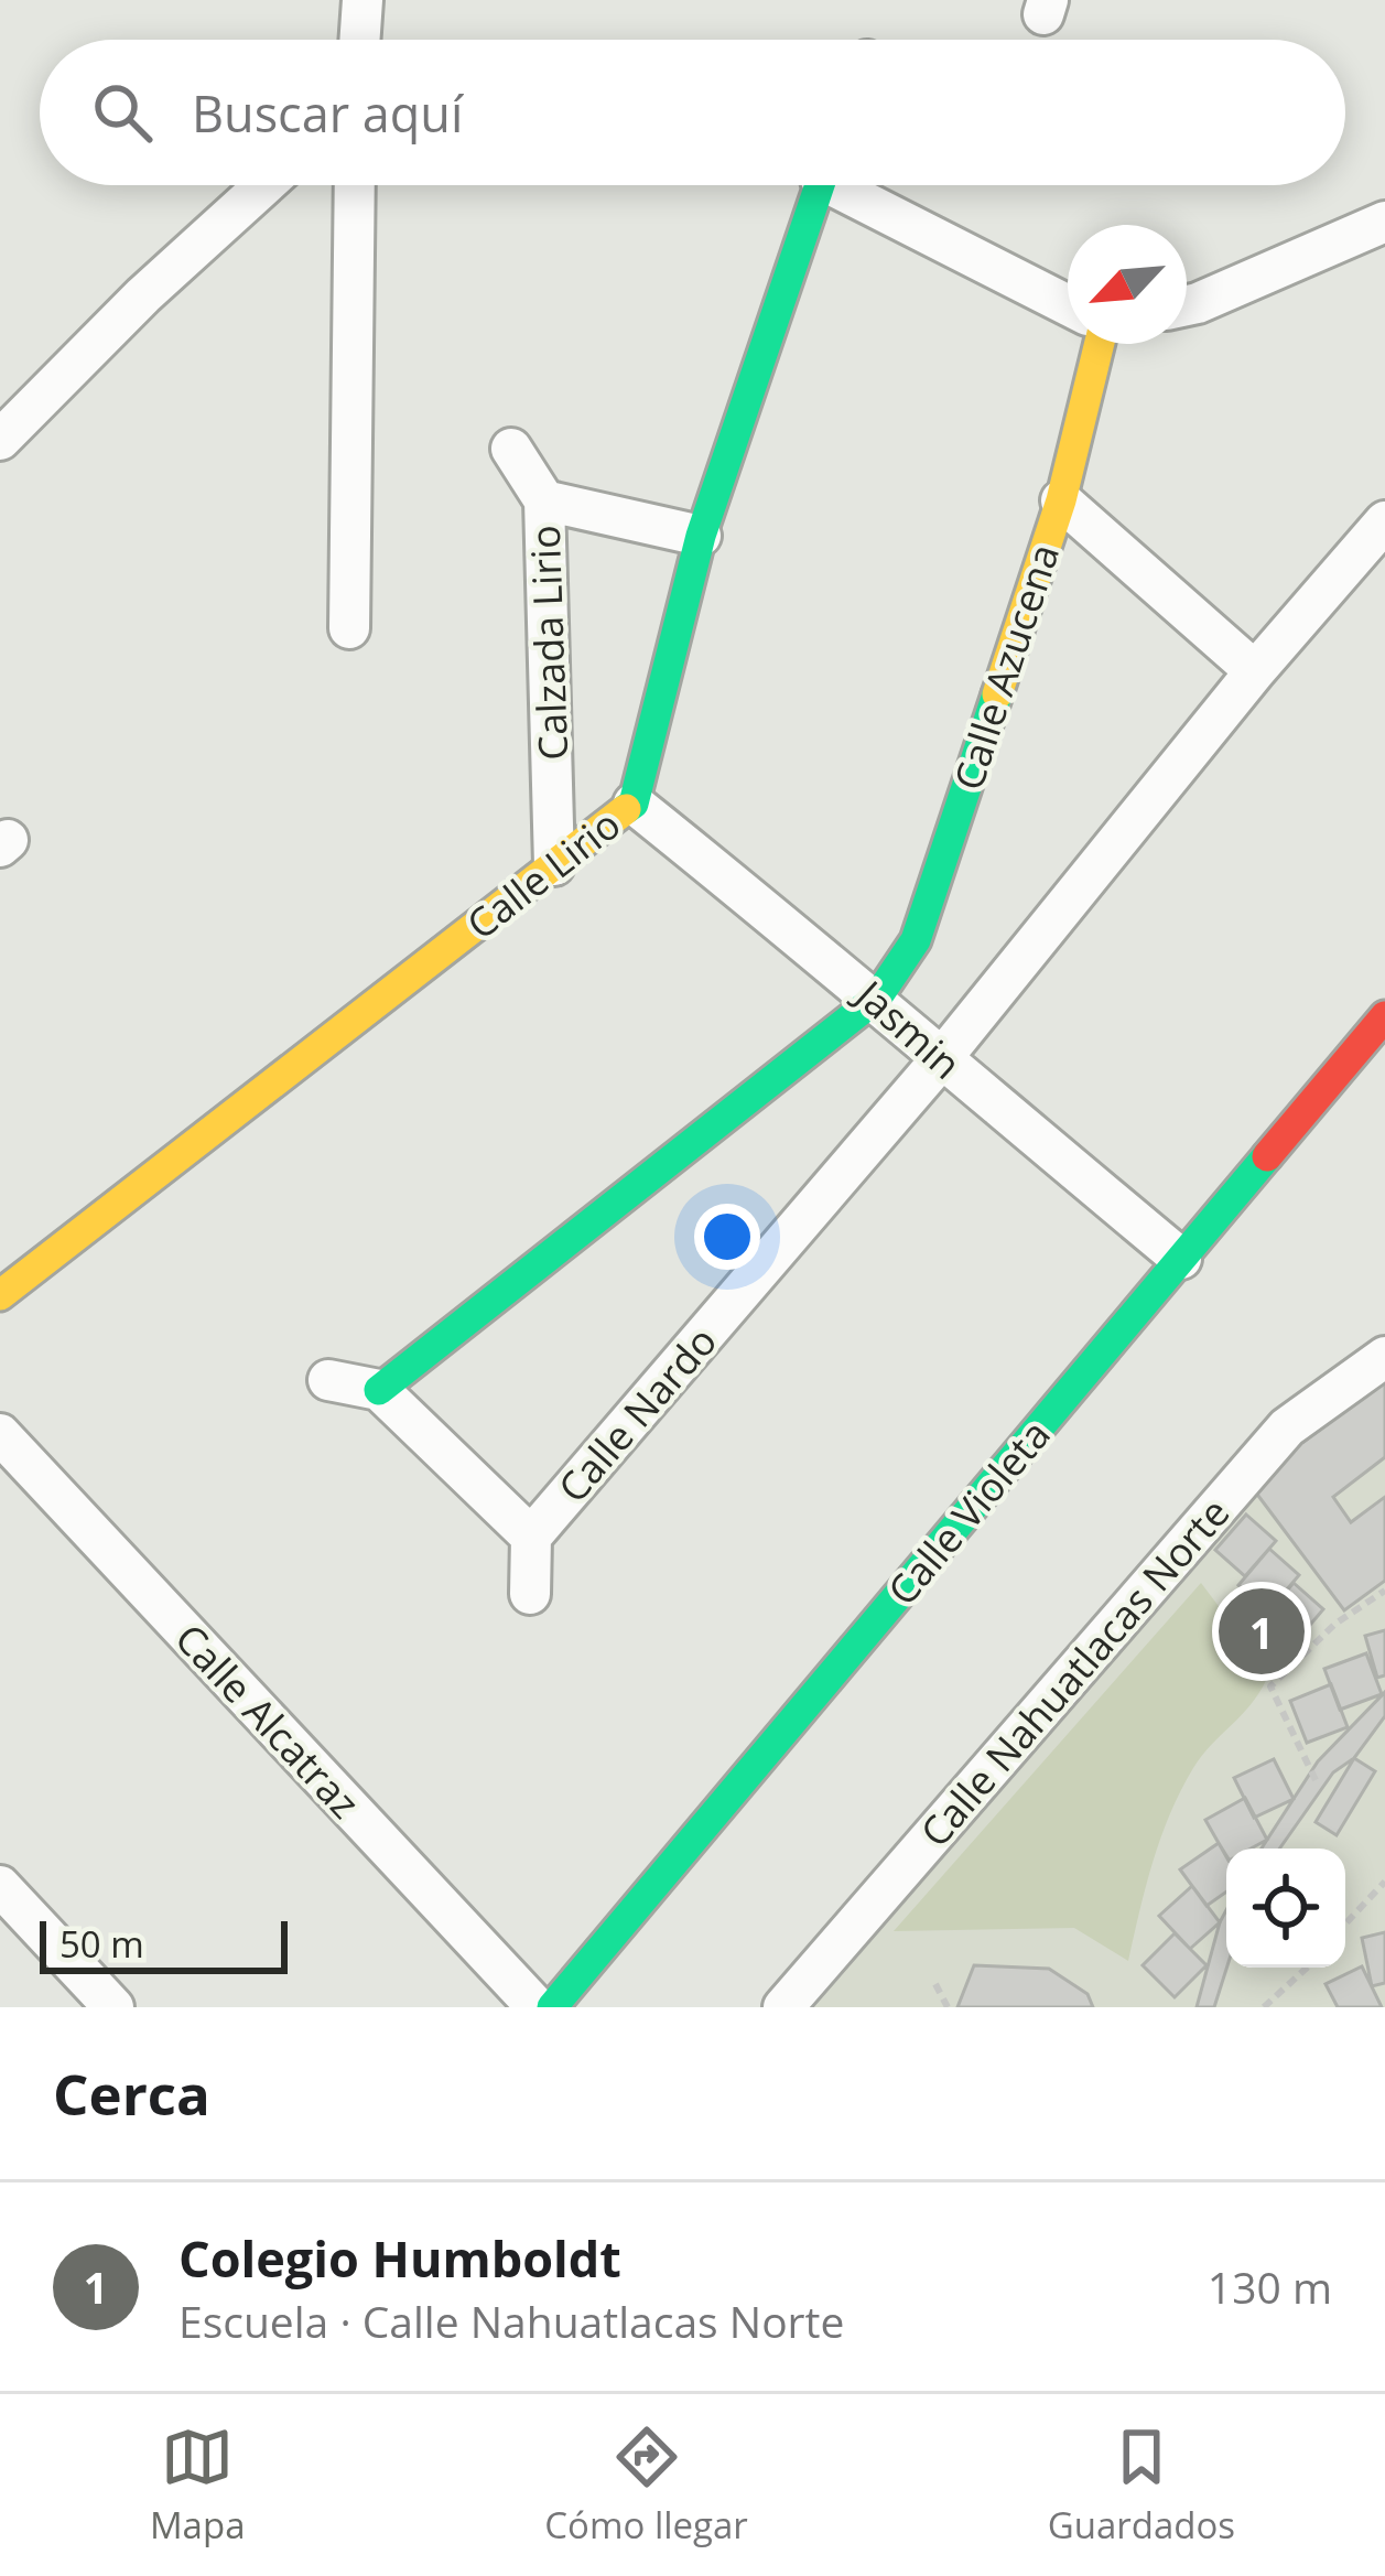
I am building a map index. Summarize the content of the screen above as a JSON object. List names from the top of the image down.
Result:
{
  "streets": {
    "street": [
      "Calzada Lirio",
      "Calle Azucena",
      "Calle Lirio",
      "Jasmin",
      "Calle Nardo",
      "Calle Violeta",
      "Calle Nahuatlacas Norte",
      "Calle Alcatraz"
    ]
  },
  "crossings": [
    ["Calzada Lirio", "Calle Lirio"],
    ["Calle Azucena", "Jasmin"],
    ["Calle Lirio", "Jasmin"],
    ["Jasmin", "Calle Nardo"],
    ["Jasmin", "Calle Violeta"]
  ],
  "scale_bar": "50 m",
  "north": "bottom left",
  "page": {
    "search": "Buscar aquí",
    "pins": "1",
    "scale": "50 m",
    "heading": "Cerca",
    "list": [
      {
        "mark": "1",
        "name": "Colegio Humboldt",
        "note": "Escuela · Calle Nahuatlacas Norte",
        "value": "130 m"
      }
    ],
    "nav": ["Mapa", "Cómo llegar", "Guardados"]
  }
}
